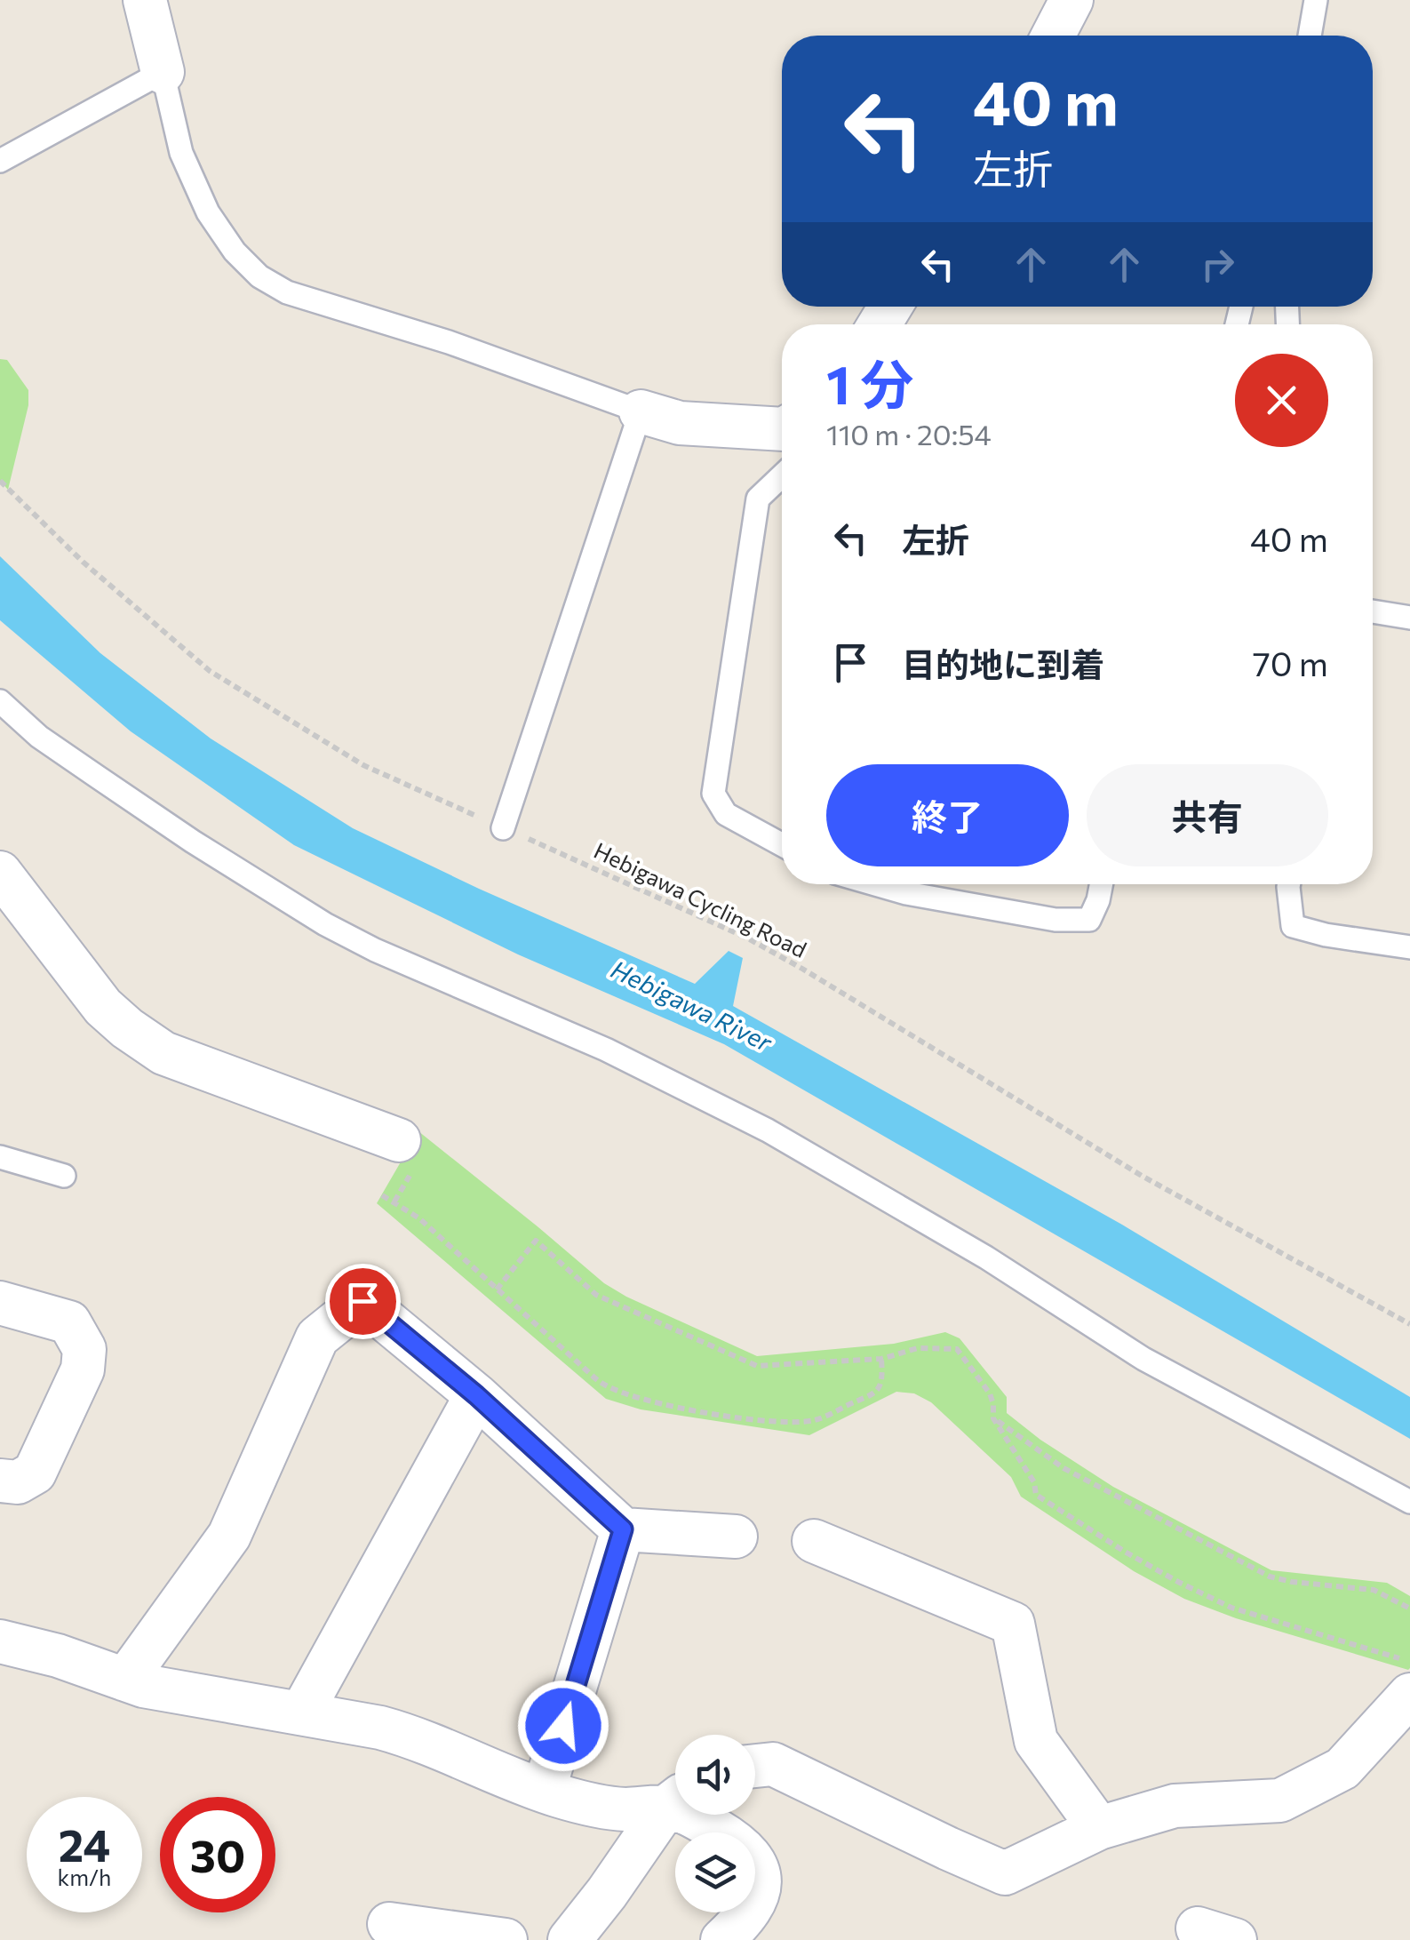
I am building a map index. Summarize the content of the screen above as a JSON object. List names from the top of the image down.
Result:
{
  "streets": {
    "path": ["Hebigawa Cycling Road"]
  },
  "water": ["Hebigawa River"],
  "page": {
    "turn": ["40 m", "左折"],
    "heading": ["1 分", "110 m · 20:54"],
    "list": [
      {
        "name": "左折",
        "value": "40 m"
      },
      {
        "name": "目的地に到着",
        "value": "70 m"
      }
    ],
    "buttons": ["終了", "共有"],
    "speed": "24 km/h",
    "limit": "30"
  }
}
